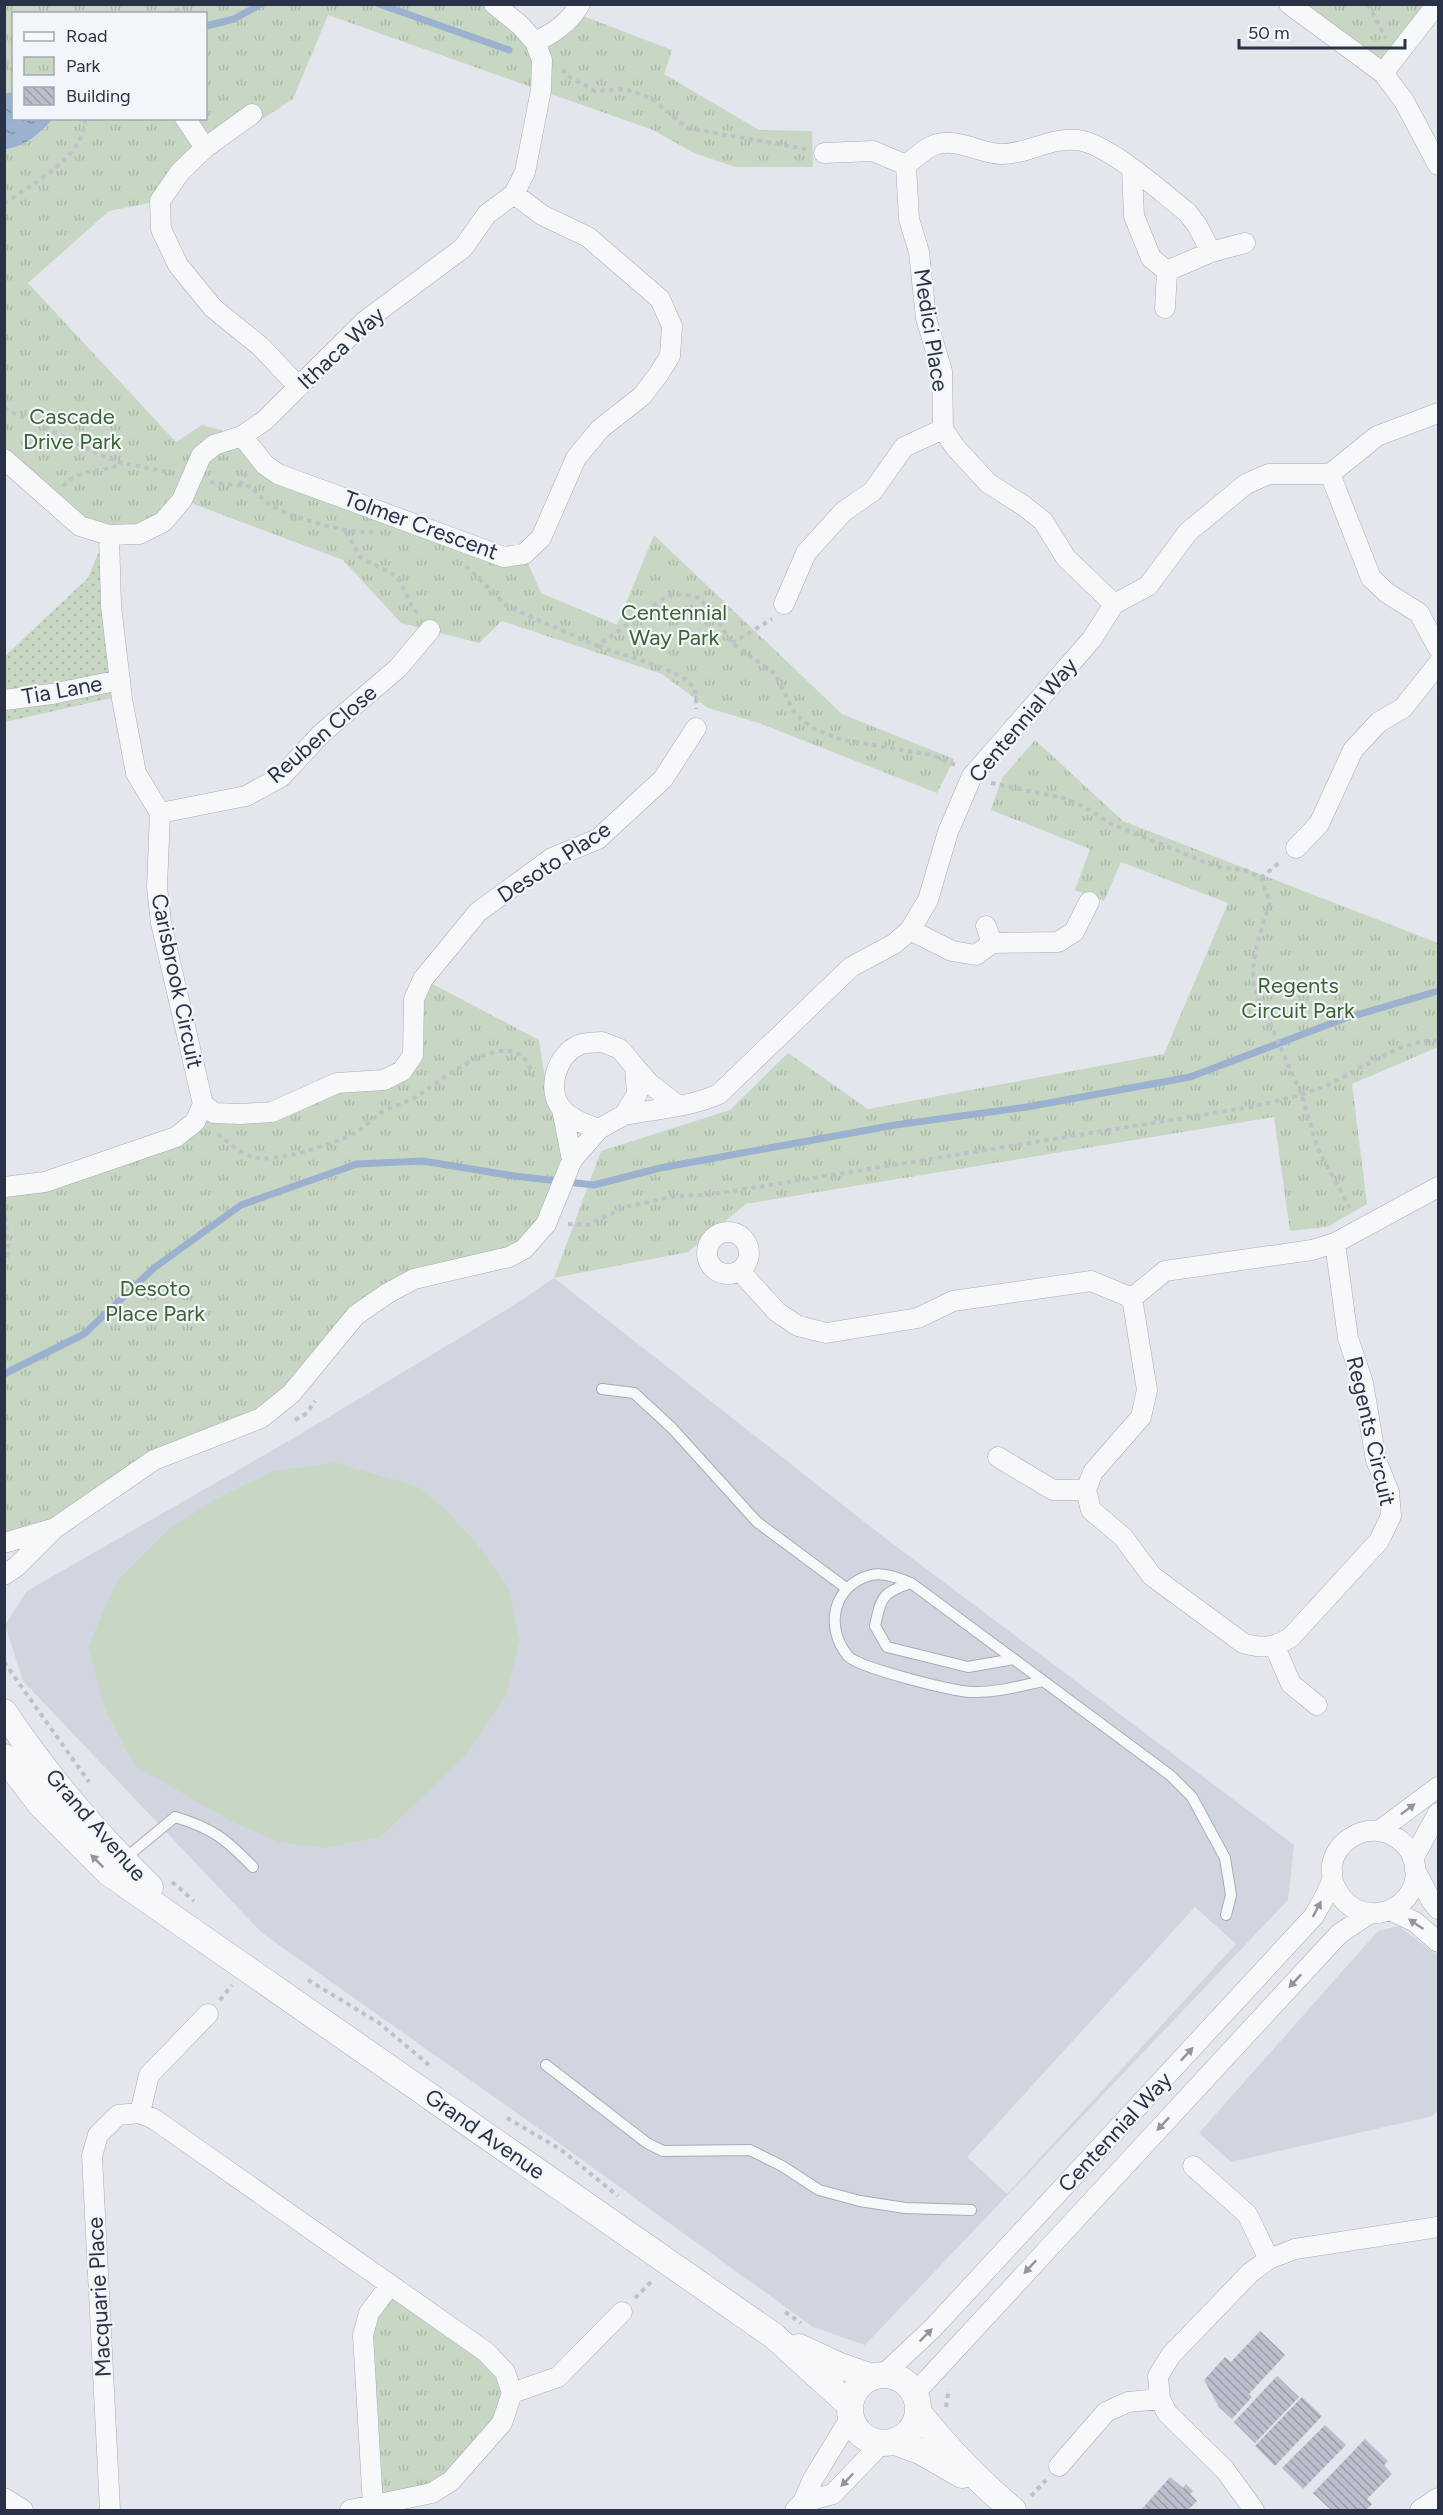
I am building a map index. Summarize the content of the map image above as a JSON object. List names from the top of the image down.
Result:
{
  "streets": {
    "street": [
      "Medici Place",
      "Ithaca Way",
      "Tolmer Crescent",
      "Tia Lane",
      "Centennial Way",
      "Reuben Close",
      "Desoto Place",
      "Carisbrook Circuit",
      "Regents Circuit",
      "Grand Avenue",
      "Macquarie Place"
    ]
  },
  "crossings": [
    ["Ithaca Way", "Tolmer Crescent"],
    ["Centennial Way", "Grand Avenue"],
    ["Reuben Close", "Carisbrook Circuit"],
    ["Desoto Place", "Carisbrook Circuit"]
  ],
  "parks": [
    "Cascade Drive Park",
    "Centennial Way Park",
    "Regents Circuit Park",
    "Desoto Place Park"
  ],
  "legend": ["Road", "Park", "Building"],
  "scale_bar": "50 m"
}
